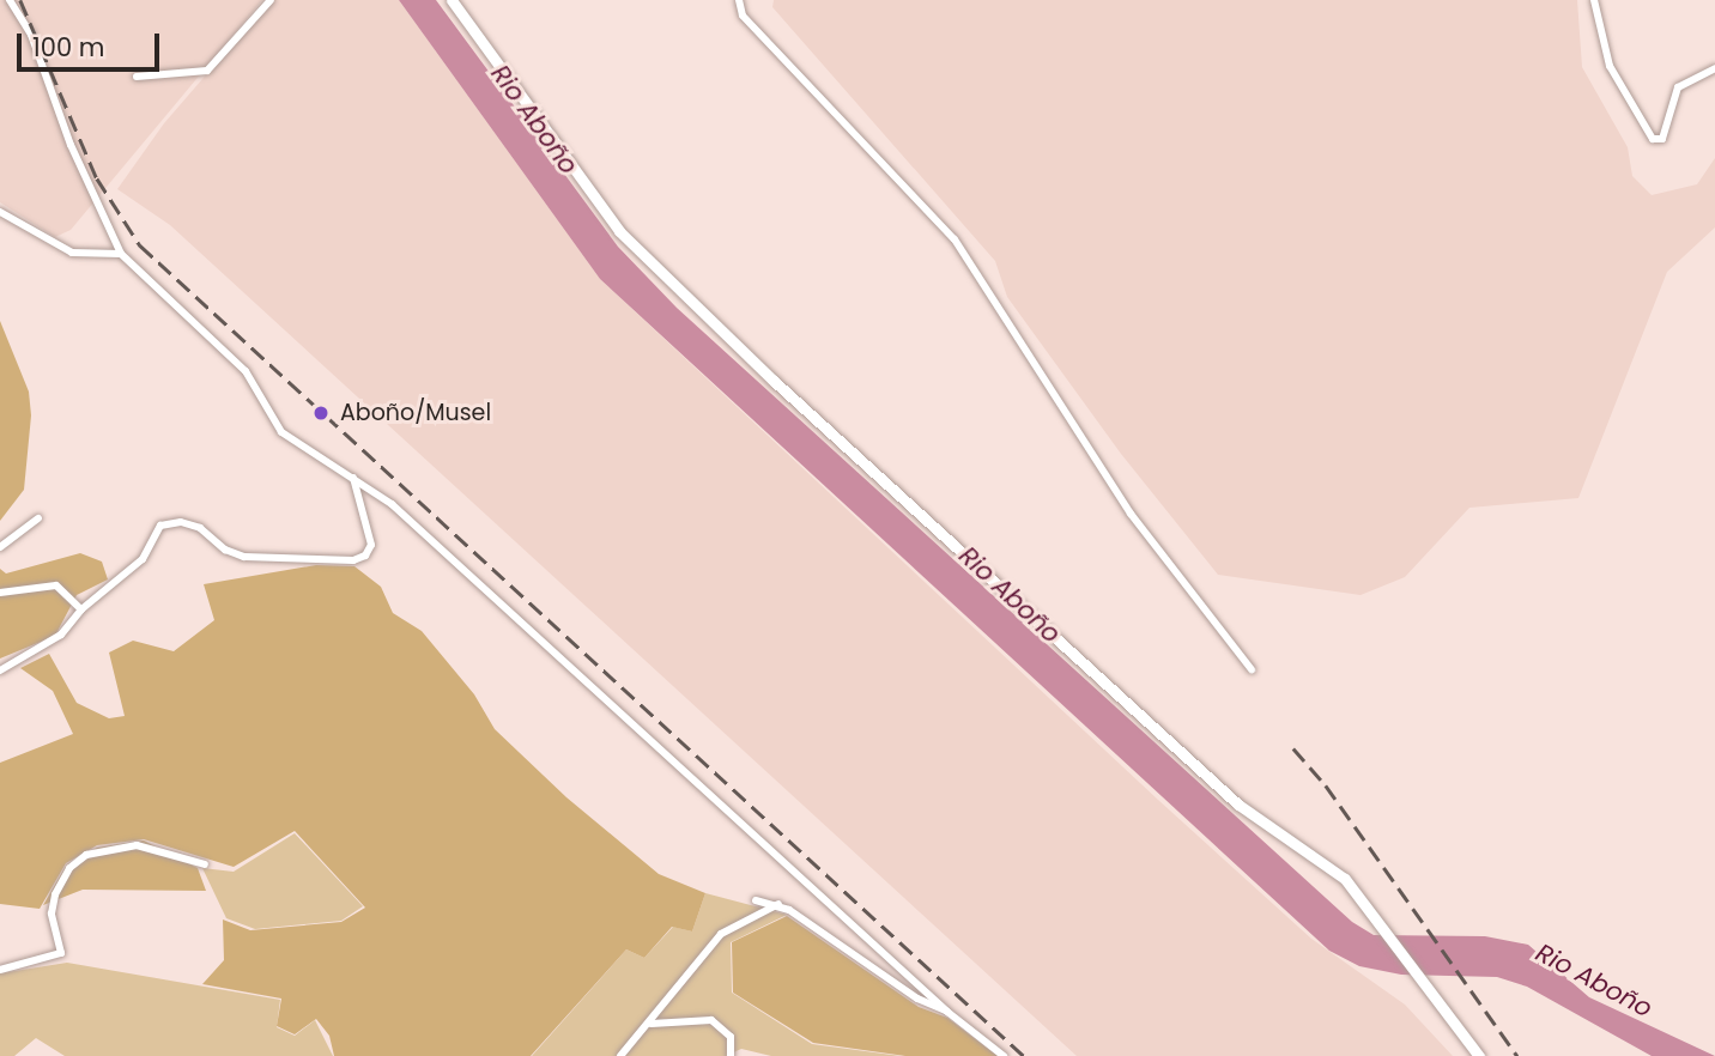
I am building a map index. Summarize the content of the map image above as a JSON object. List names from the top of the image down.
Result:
{
  "water": ["Rio Aboño"],
  "places": ["Aboño/Musel"],
  "scale_bar": "100 m"
}
